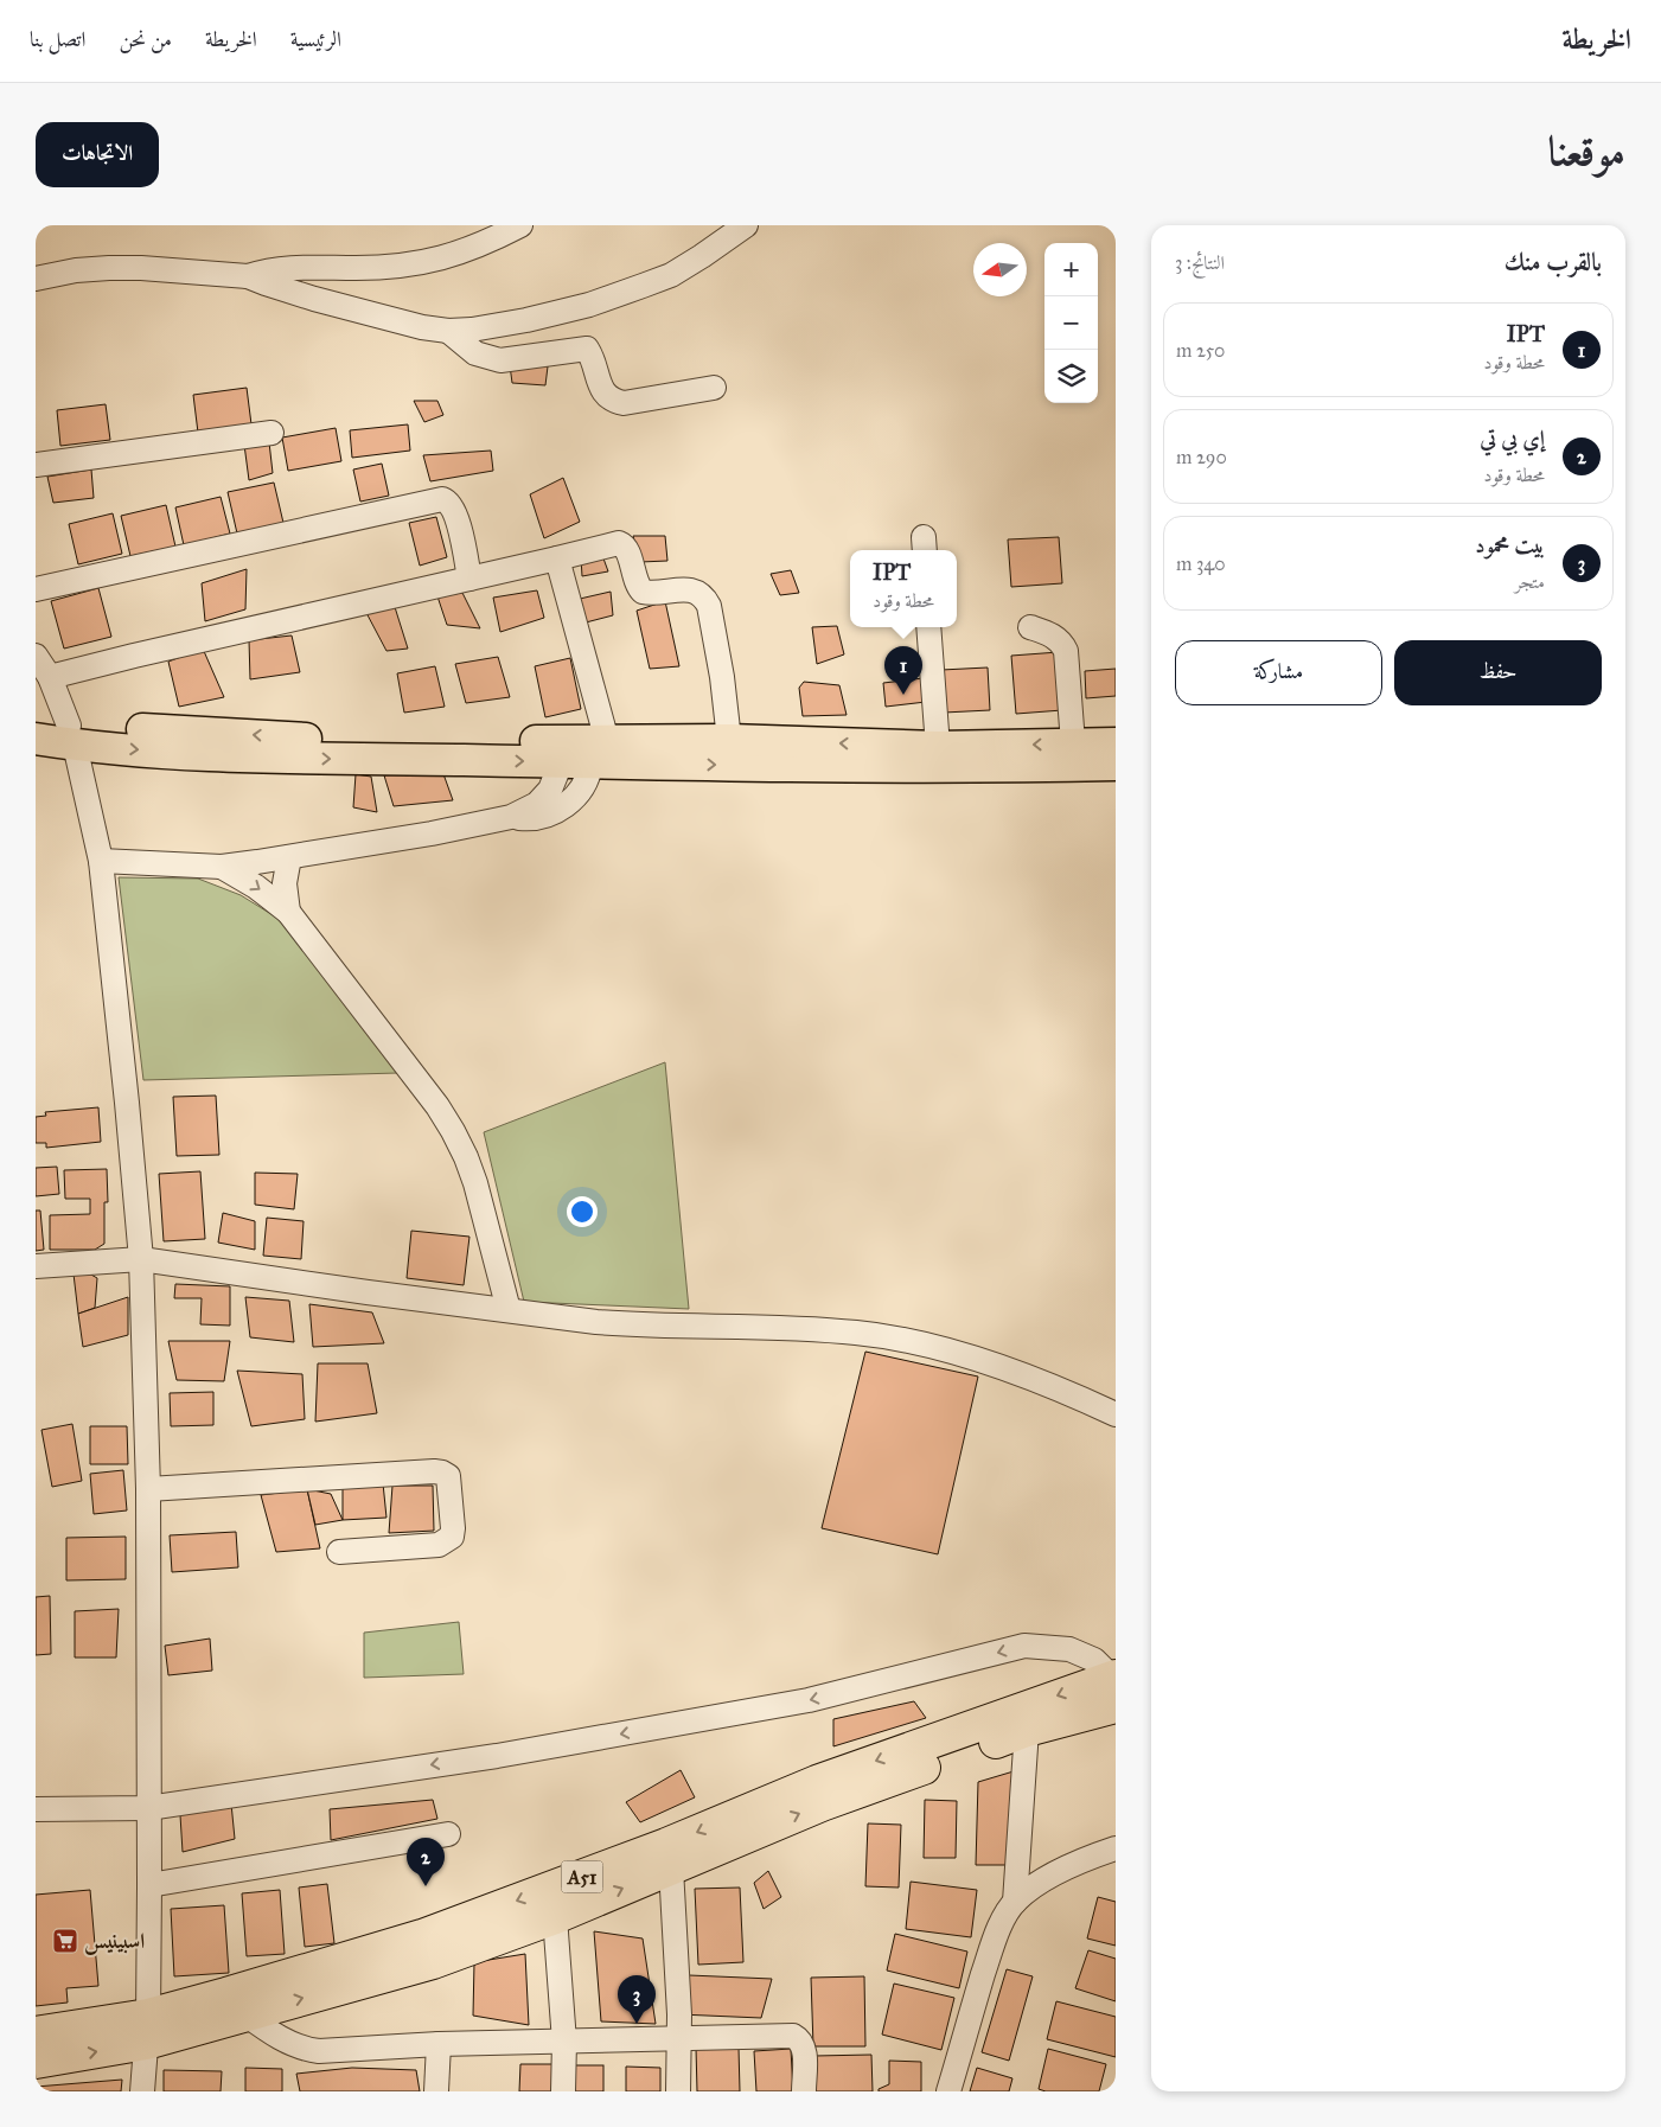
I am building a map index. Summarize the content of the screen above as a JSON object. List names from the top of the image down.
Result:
{
  "streets": {
    "highway": ["A51"]
  },
  "places": {
    "supermarket": ["اسبينيس"]
  },
  "north": "left",
  "page": {
    "header": "الخريطة",
    "nav": [
      "الرئيسية",
      "الخريطة",
      "من نحن",
      "اتصل بنا"
    ],
    "title": "موقعنا",
    "buttons": [
      "الاتجاهات",
      ["حفظ", "مشاركة"]
    ],
    "heading": ["بالقرب منك", "النتائج: 3"],
    "map_buttons": ["+", "−"],
    "list": [
      {
        "mark": "1",
        "name": "IPT",
        "note": "محطة وقود",
        "value": "250 m"
      },
      {
        "mark": "2",
        "name": "إي بي تي",
        "note": "محطة وقود",
        "value": "290 m"
      },
      {
        "mark": "3",
        "name": "بيت محمود",
        "note": "متجر",
        "value": "340 m"
      }
    ],
    "popup": ["IPT", "محطة وقود"],
    "pins": ["1", "2", "3"]
  }
}
